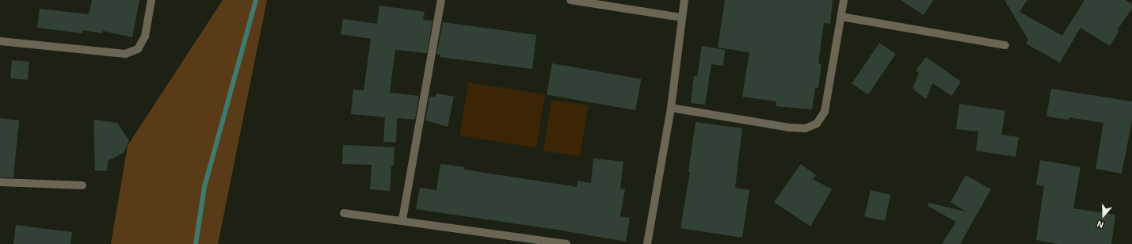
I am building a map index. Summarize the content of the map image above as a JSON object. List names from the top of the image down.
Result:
{
  "north": "bottom"
}
